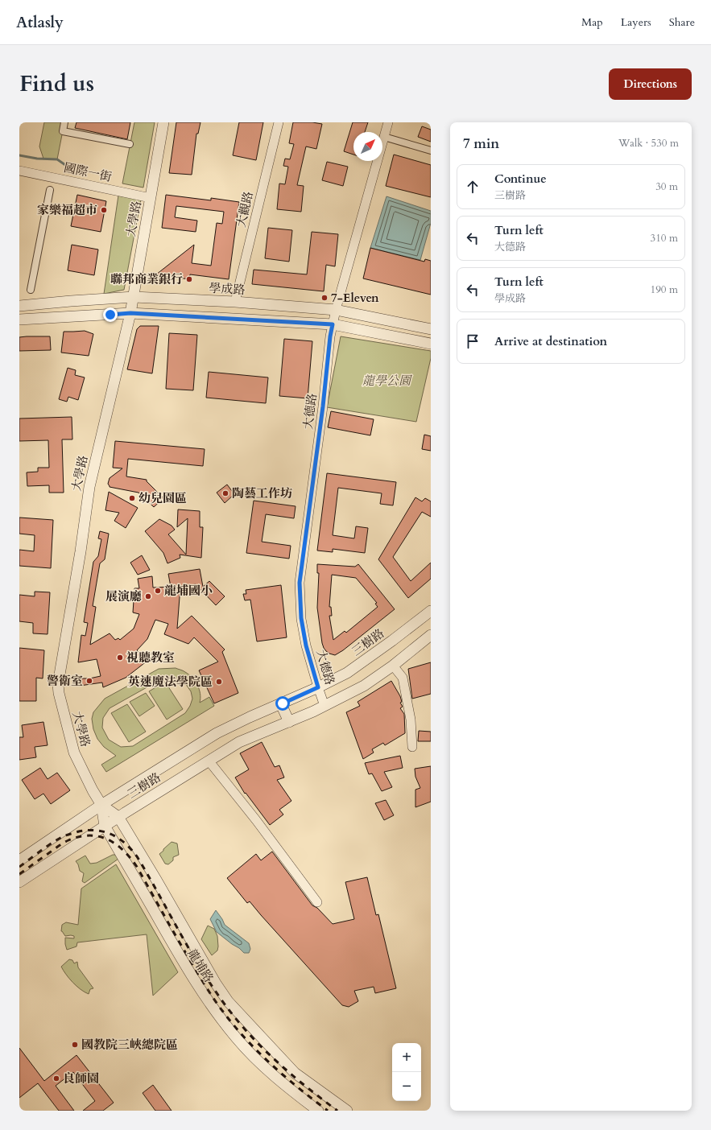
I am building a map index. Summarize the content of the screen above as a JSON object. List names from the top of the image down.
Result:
{
  "streets": {
    "street": [
      "國際一街",
      "大觀路",
      "大學路",
      "學成路",
      "大德路",
      "三樹路",
      "龍埔路"
    ]
  },
  "crossings": [
    ["國際一街", "大學路"],
    ["大觀路", "學成路"],
    ["大學路", "學成路"],
    ["大學路", "三樹路"],
    ["大學路", "龍埔路"],
    ["學成路", "大德路"],
    ["大德路", "三樹路"],
    ["三樹路", "龍埔路"]
  ],
  "parks": ["龍學公園"],
  "places": [
    "家樂福超市",
    "聯邦商業銀行",
    "7-Eleven",
    "陶藝工作坊",
    "幼兒園區",
    "龍埔國小",
    "展演廳",
    "視聽教室",
    "警衛室",
    "英速魔法學院區",
    "國教院三峽總院區",
    "良師園"
  ],
  "north": "top right",
  "page": {
    "header": "Atlasly",
    "nav": ["Map", "Layers", "Share"],
    "title": "Find us",
    "buttons": "Directions",
    "heading": ["7 min", "Walk · 530 m"],
    "list": [
      ["Continue", "三樹路", "30 m"],
      ["Turn left", "大德路", "310 m"],
      ["Turn left", "學成路", "190 m"],
      "Arrive at destination"
    ],
    "map_buttons": ["+", "−"]
  }
}
